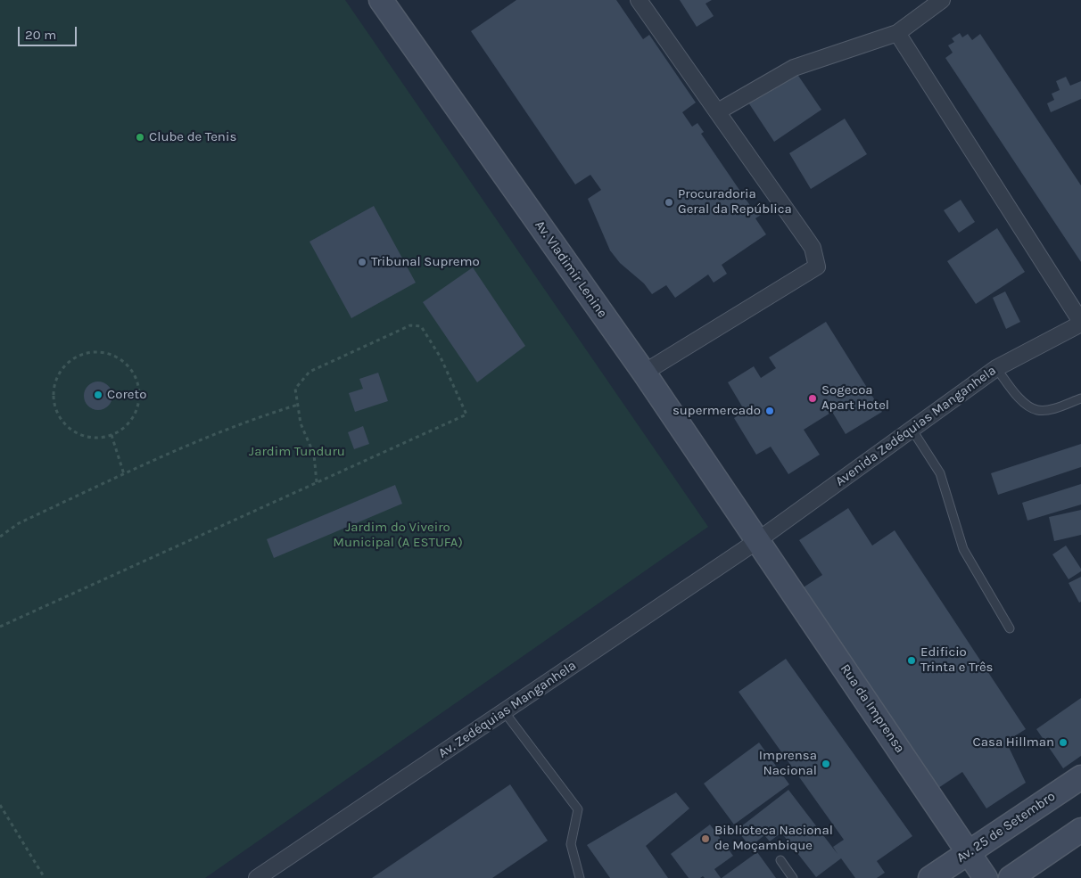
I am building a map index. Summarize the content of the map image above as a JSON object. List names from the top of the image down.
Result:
{
  "streets": {
    "main road": ["Av. Vladimir Lenine", "Rua da Imprensa", "Av. 25 de Setembro"],
    "street": ["Avenida Zedéquias Manganhela", "Av. Zedéquias Manganhela"]
  },
  "crossings": [
    ["Av. Vladimir Lenine", "Avenida Zedéquias Manganhela"],
    ["Av. Vladimir Lenine", "Rua da Imprensa"],
    ["Av. Vladimir Lenine", "Av. Zedéquias Manganhela"],
    ["Avenida Zedéquias Manganhela", "Rua da Imprensa"],
    ["Avenida Zedéquias Manganhela", "Av. Zedéquias Manganhela"],
    ["Rua da Imprensa", "Av. Zedéquias Manganhela"],
    ["Rua da Imprensa", "Av. 25 de Setembro"]
  ],
  "parks": ["Jardim Tunduru", "Jardim do Viveiro Municipal (A ESTUFA)"],
  "places": [
    "Clube de Tenis",
    "Procuradoria Geral da República",
    "Tribunal Supremo",
    "Coreto",
    "Sogecoa Apart Hotel",
    "supermercado",
    "Edificio Trinta e Três",
    "Casa Hillman",
    "Imprensa Nacional",
    "Biblioteca Nacional de Moçambique"
  ],
  "scale_bar": "20 m"
}
